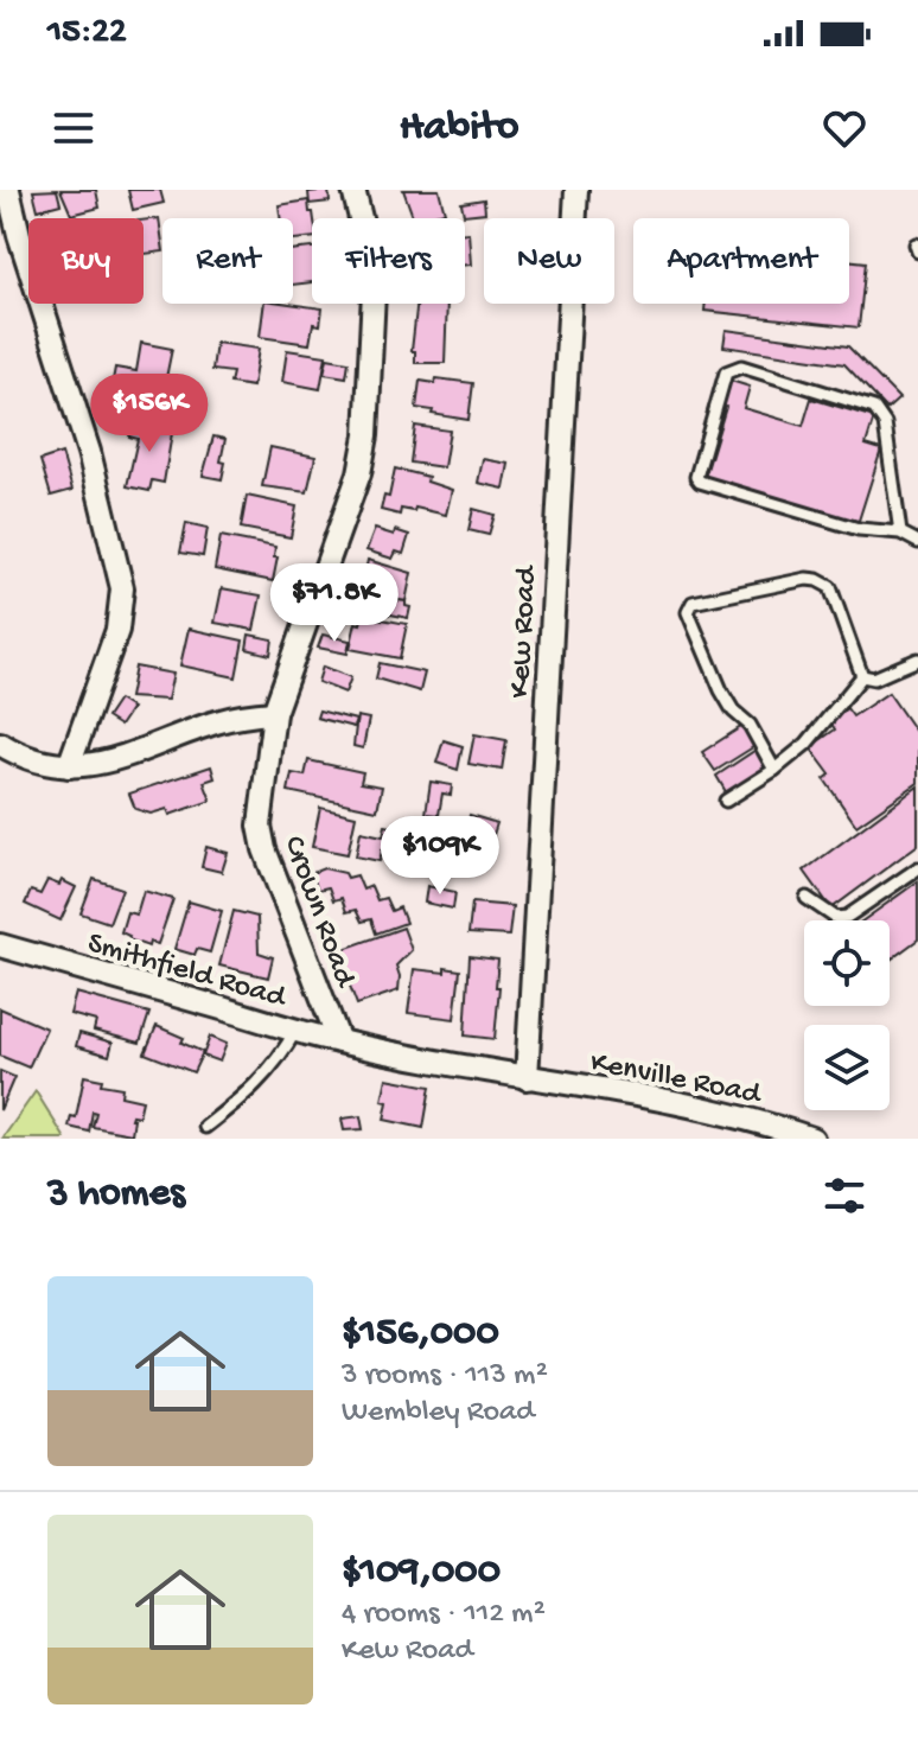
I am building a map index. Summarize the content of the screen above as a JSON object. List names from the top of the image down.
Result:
{
  "streets": {
    "street": [
      "Kew Road",
      "Crown Road",
      "Smithfield Road",
      "Kenville Road"
    ]
  },
  "crossings": [
    ["Kew Road", "Smithfield Road"],
    ["Kew Road", "Kenville Road"],
    ["Crown Road", "Smithfield Road"],
    ["Smithfield Road", "Kenville Road"]
  ],
  "page": {
    "status": "15:22",
    "header": "Habito",
    "chip": [
      "Buy",
      "Rent",
      "Filters",
      "New",
      "Apartment"
    ],
    "price": ["$156K", "$71.8K", "$109K"],
    "heading": "3 homes",
    "list": [
      {
        "name": "$156,000",
        "note": "3 rooms · 113 m² · Wembley Road"
      },
      {
        "name": "$109,000",
        "note": "4 rooms · 112 m² · Kew Road"
      }
    ]
  }
}
